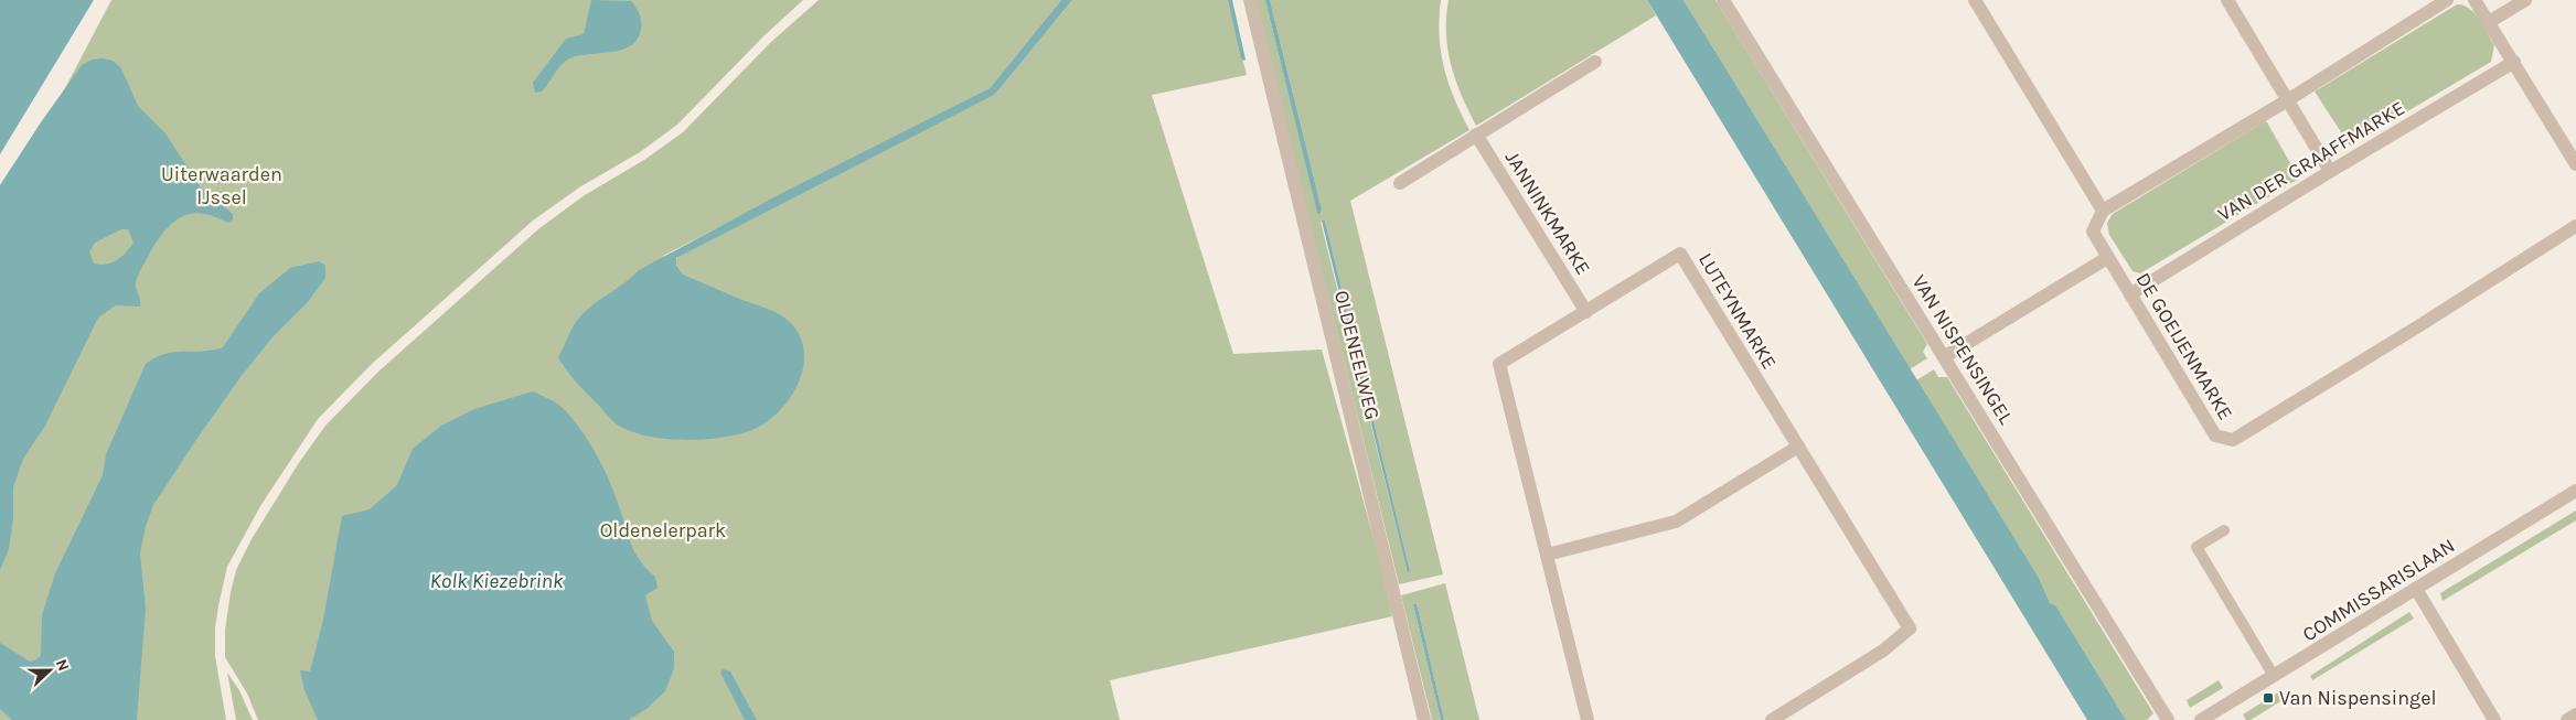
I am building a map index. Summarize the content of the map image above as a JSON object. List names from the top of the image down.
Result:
{
  "streets": {
    "street": [
      "VAN DER GRAAFFMARKE",
      "JANNINKMARKE",
      "LUTEYNMARKE",
      "DE GOEIJENMARKE",
      "VAN NISPENSINGEL",
      "OLDENEELWEG",
      "COMMISSARISLAAN"
    ]
  },
  "crossings": [
    ["VAN DER GRAAFFMARKE", "DE GOEIJENMARKE"],
    ["JANNINKMARKE", "LUTEYNMARKE"]
  ],
  "water": ["Kolk Kiezebrink"],
  "parks": ["Uiterwaarden IJssel", "Oldenelerpark"],
  "places": {
    "transit": ["Van Nispensingel"]
  },
  "north": "right"
}
